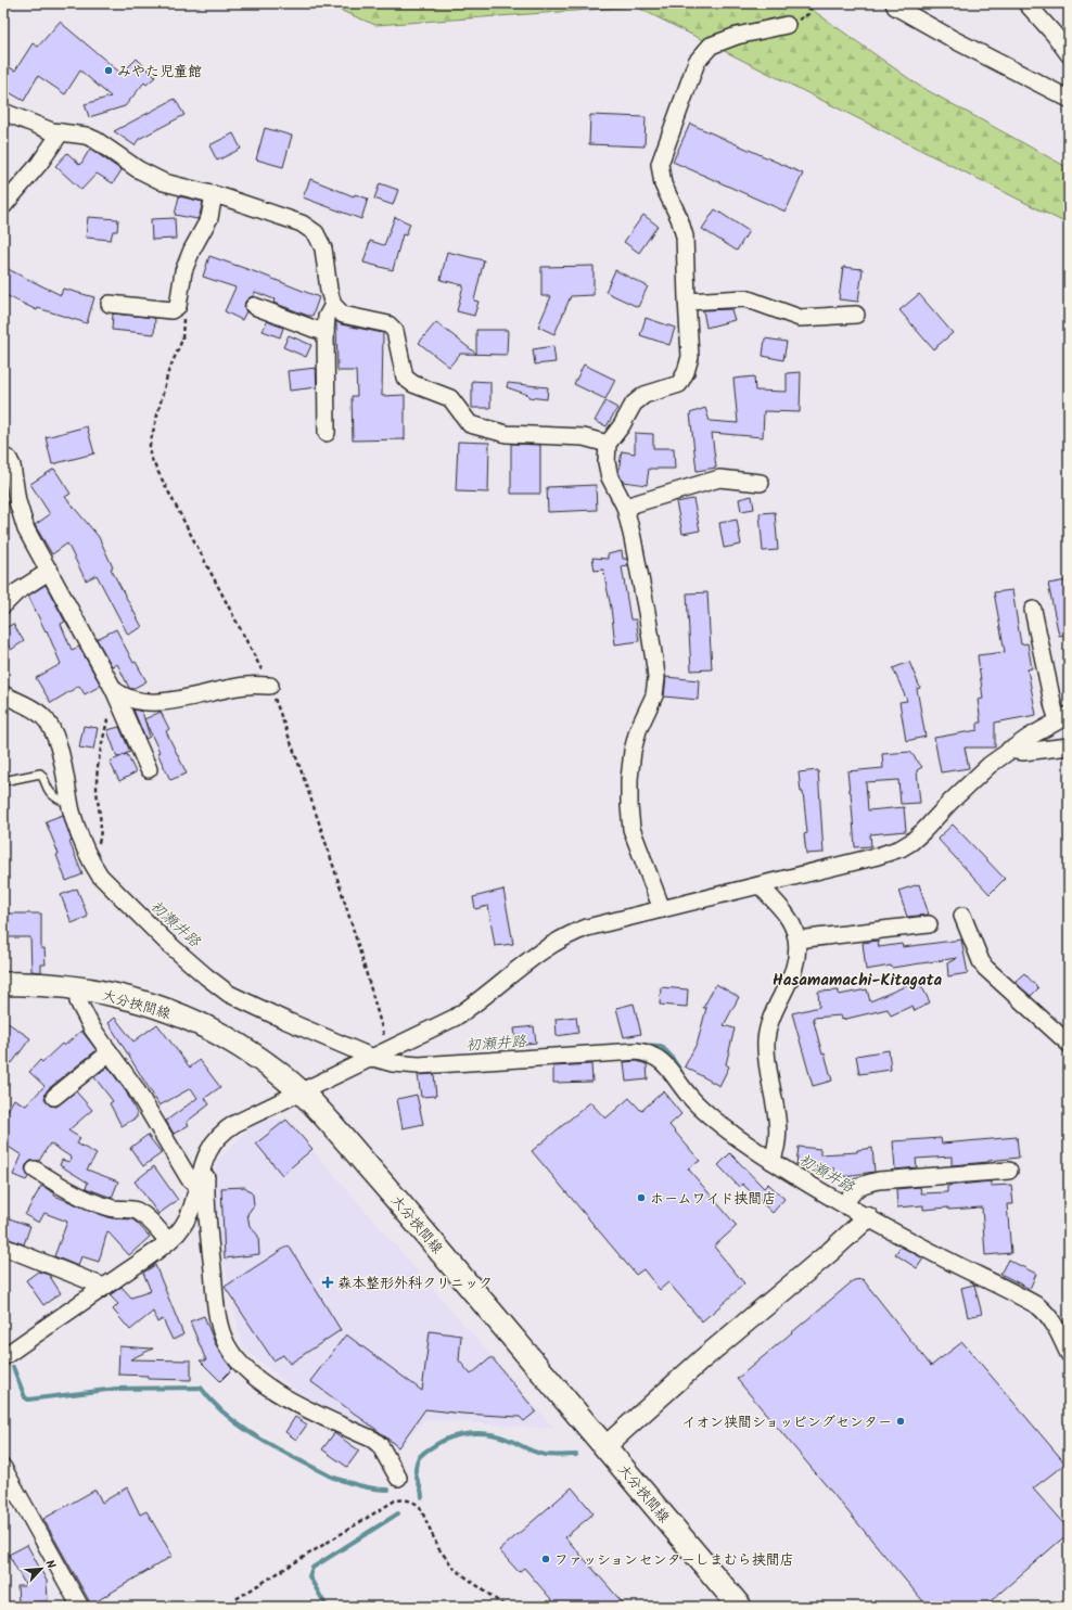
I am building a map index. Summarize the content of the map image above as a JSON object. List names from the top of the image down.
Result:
{
  "streets": {
    "main road": ["大分挾間線"]
  },
  "districts": ["Hasamamachi-Kitagata"],
  "water": ["初瀬井路"],
  "places": {
    "other": [
      "みやた児童館",
      "ホームワイド挟間店",
      "イオン狭間ショッピングセンター",
      "ファッションセンターしまむら挟間店"
    ],
    "health": ["森本整形外科クリニック"]
  },
  "north": "top right"
}
